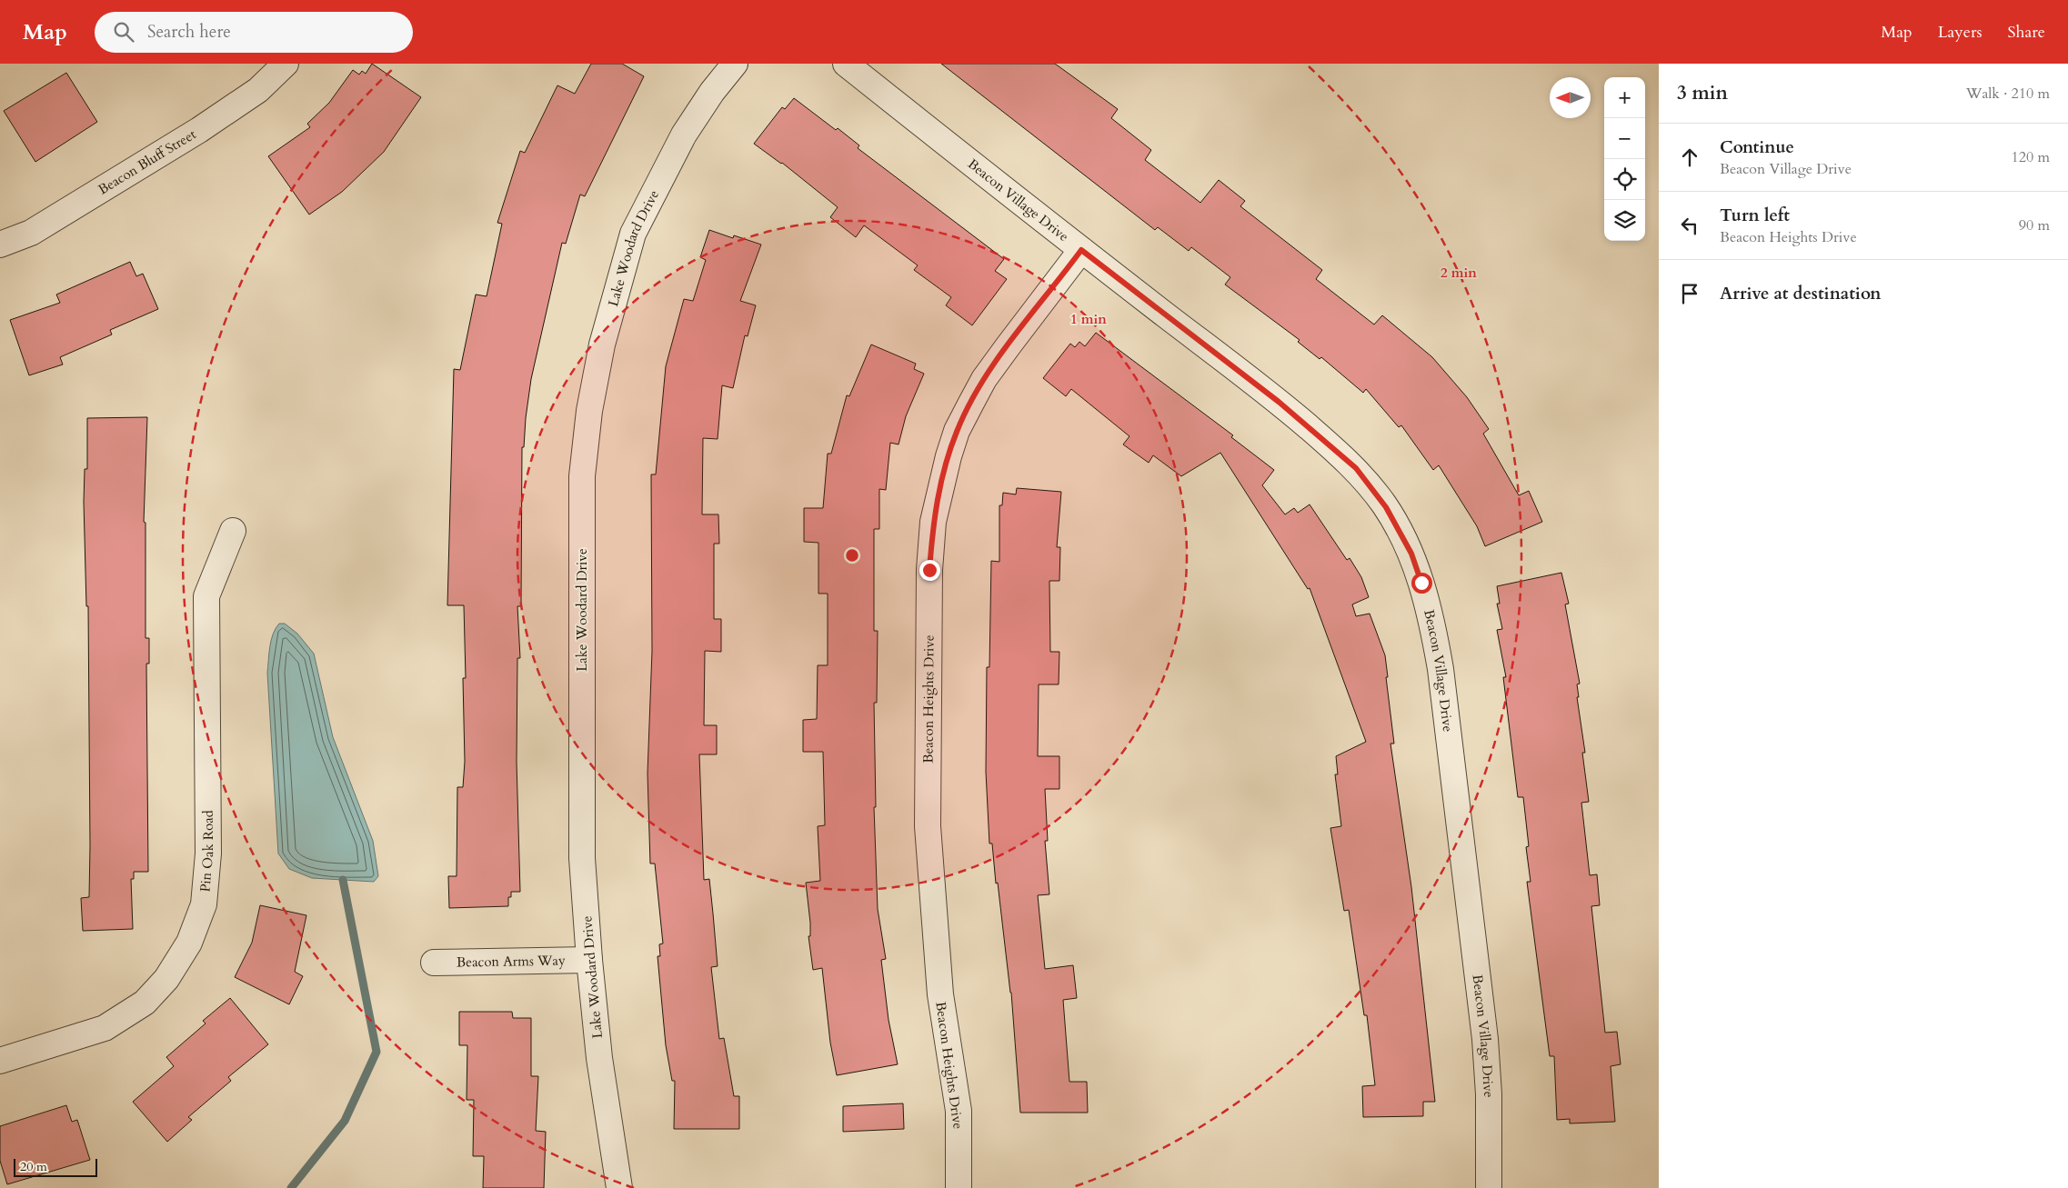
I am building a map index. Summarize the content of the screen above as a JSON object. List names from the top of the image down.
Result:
{
  "streets": {
    "street": [
      "Beacon Bluff Street",
      "Beacon Village Drive",
      "Lake Woodard Drive",
      "Beacon Heights Drive",
      "Pin Oak Road",
      "Beacon Arms Way"
    ]
  },
  "crossings": [
    ["Beacon Village Drive", "Beacon Heights Drive"],
    ["Lake Woodard Drive", "Beacon Arms Way"]
  ],
  "scale_bar": "20 m",
  "north": "left",
  "page": {
    "header": "Map",
    "search": "Search here",
    "nav": ["Map", "Layers", "Share"],
    "heading": ["3 min", "Walk · 210 m"],
    "map_buttons": ["+", "−"],
    "list": [
      ["Continue", "Beacon Village Drive", "120 m"],
      ["Turn left", "Beacon Heights Drive", "90 m"],
      "Arrive at destination"
    ],
    "scale": "20 m"
  },
  "rings": ["2 min", "1 min"]
}
